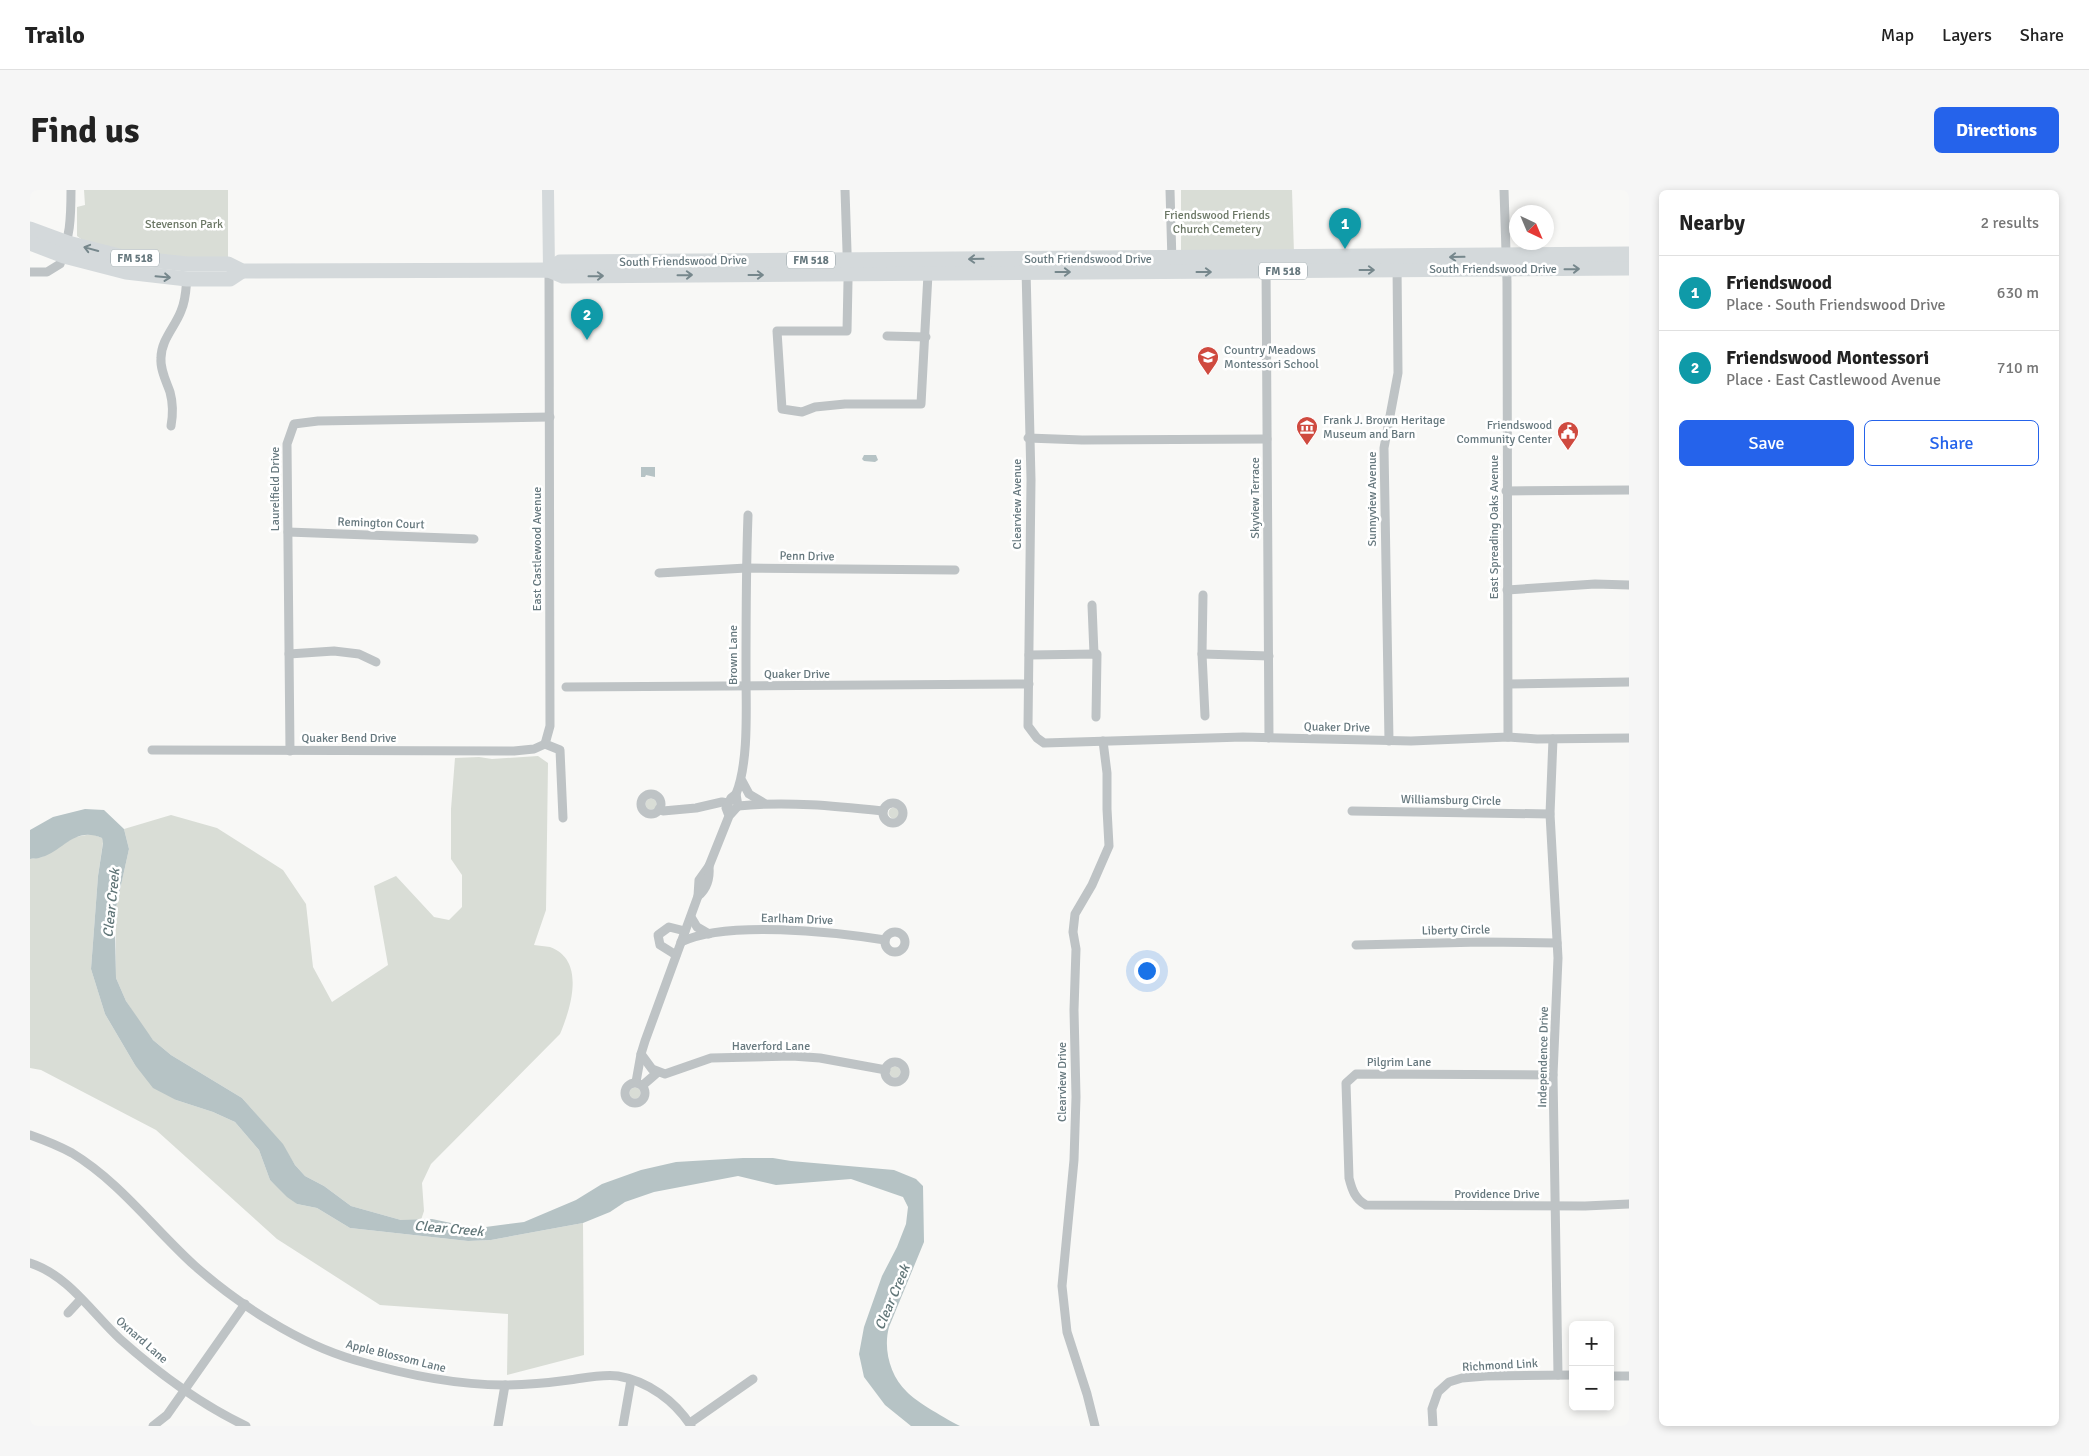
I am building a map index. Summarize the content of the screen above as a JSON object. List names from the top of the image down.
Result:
{
  "streets": {
    "main road": ["FM 518", "South Friendswood Drive"],
    "street": [
      "Laurelfield Drive",
      "Skyview Terrace",
      "Sunnyview Avenue",
      "Clearview Avenue",
      "Remington Court",
      "East Spreading Oaks Avenue",
      "East Castlewood Avenue",
      "Penn Drive",
      "Brown Lane",
      "Quaker Drive",
      "Quaker Bend Drive",
      "Williamsburg Circle",
      "Earlham Drive",
      "Liberty Circle",
      "Haverford Lane",
      "Independence Drive",
      "Pilgrim Lane",
      "Clearview Drive",
      "Providence Drive",
      "Oxnard Lane",
      "Apple Blossom Lane",
      "Richmond Link"
    ]
  },
  "crossings": [
    ["South Friendswood Drive", "Skyview Terrace"],
    ["South Friendswood Drive", "Sunnyview Avenue"],
    ["South Friendswood Drive", "Clearview Avenue"],
    ["South Friendswood Drive", "East Spreading Oaks Avenue"],
    ["South Friendswood Drive", "East Castlewood Avenue"],
    ["Laurelfield Drive", "Remington Court"],
    ["Laurelfield Drive", "East Castlewood Avenue"],
    ["Laurelfield Drive", "Quaker Bend Drive"],
    ["Skyview Terrace", "Quaker Drive"],
    ["Sunnyview Avenue", "Quaker Drive"],
    ["Clearview Avenue", "Quaker Drive"],
    ["East Spreading Oaks Avenue", "Quaker Drive"],
    ["East Castlewood Avenue", "Quaker Bend Drive"],
    ["Penn Drive", "Brown Lane"],
    ["Brown Lane", "Quaker Drive"],
    ["Quaker Drive", "Independence Drive"],
    ["Quaker Drive", "Clearview Drive"],
    ["Williamsburg Circle", "Independence Drive"],
    ["Liberty Circle", "Independence Drive"],
    ["Independence Drive", "Pilgrim Lane"],
    ["Independence Drive", "Providence Drive"],
    ["Independence Drive", "Richmond Link"],
    ["Pilgrim Lane", "Providence Drive"]
  ],
  "water": ["Clear Creek"],
  "parks": ["Friendswood Friends Church Cemetery", "Stevenson Park"],
  "places": {
    "school or university": ["Country Meadows Montessori School"],
    "museum": ["Frank J. Brown Heritage Museum and Barn"],
    "public building": ["Friendswood Community Center"]
  },
  "north": "bottom right",
  "page": {
    "header": "Trailo",
    "nav": ["Map", "Layers", "Share"],
    "buttons": [
      "Directions",
      ["Save", "Share"]
    ],
    "title": "Find us",
    "heading": ["Nearby", "2 results"],
    "pins": ["1", "2"],
    "list": [
      {
        "mark": "1",
        "name": "Friendswood",
        "note": "Place · South Friendswood Drive",
        "value": "630 m"
      },
      {
        "mark": "2",
        "name": "Friendswood Montessori",
        "note": "Place · East Castlewood Avenue",
        "value": "710 m"
      }
    ],
    "map_buttons": ["+", "−"]
  }
}
